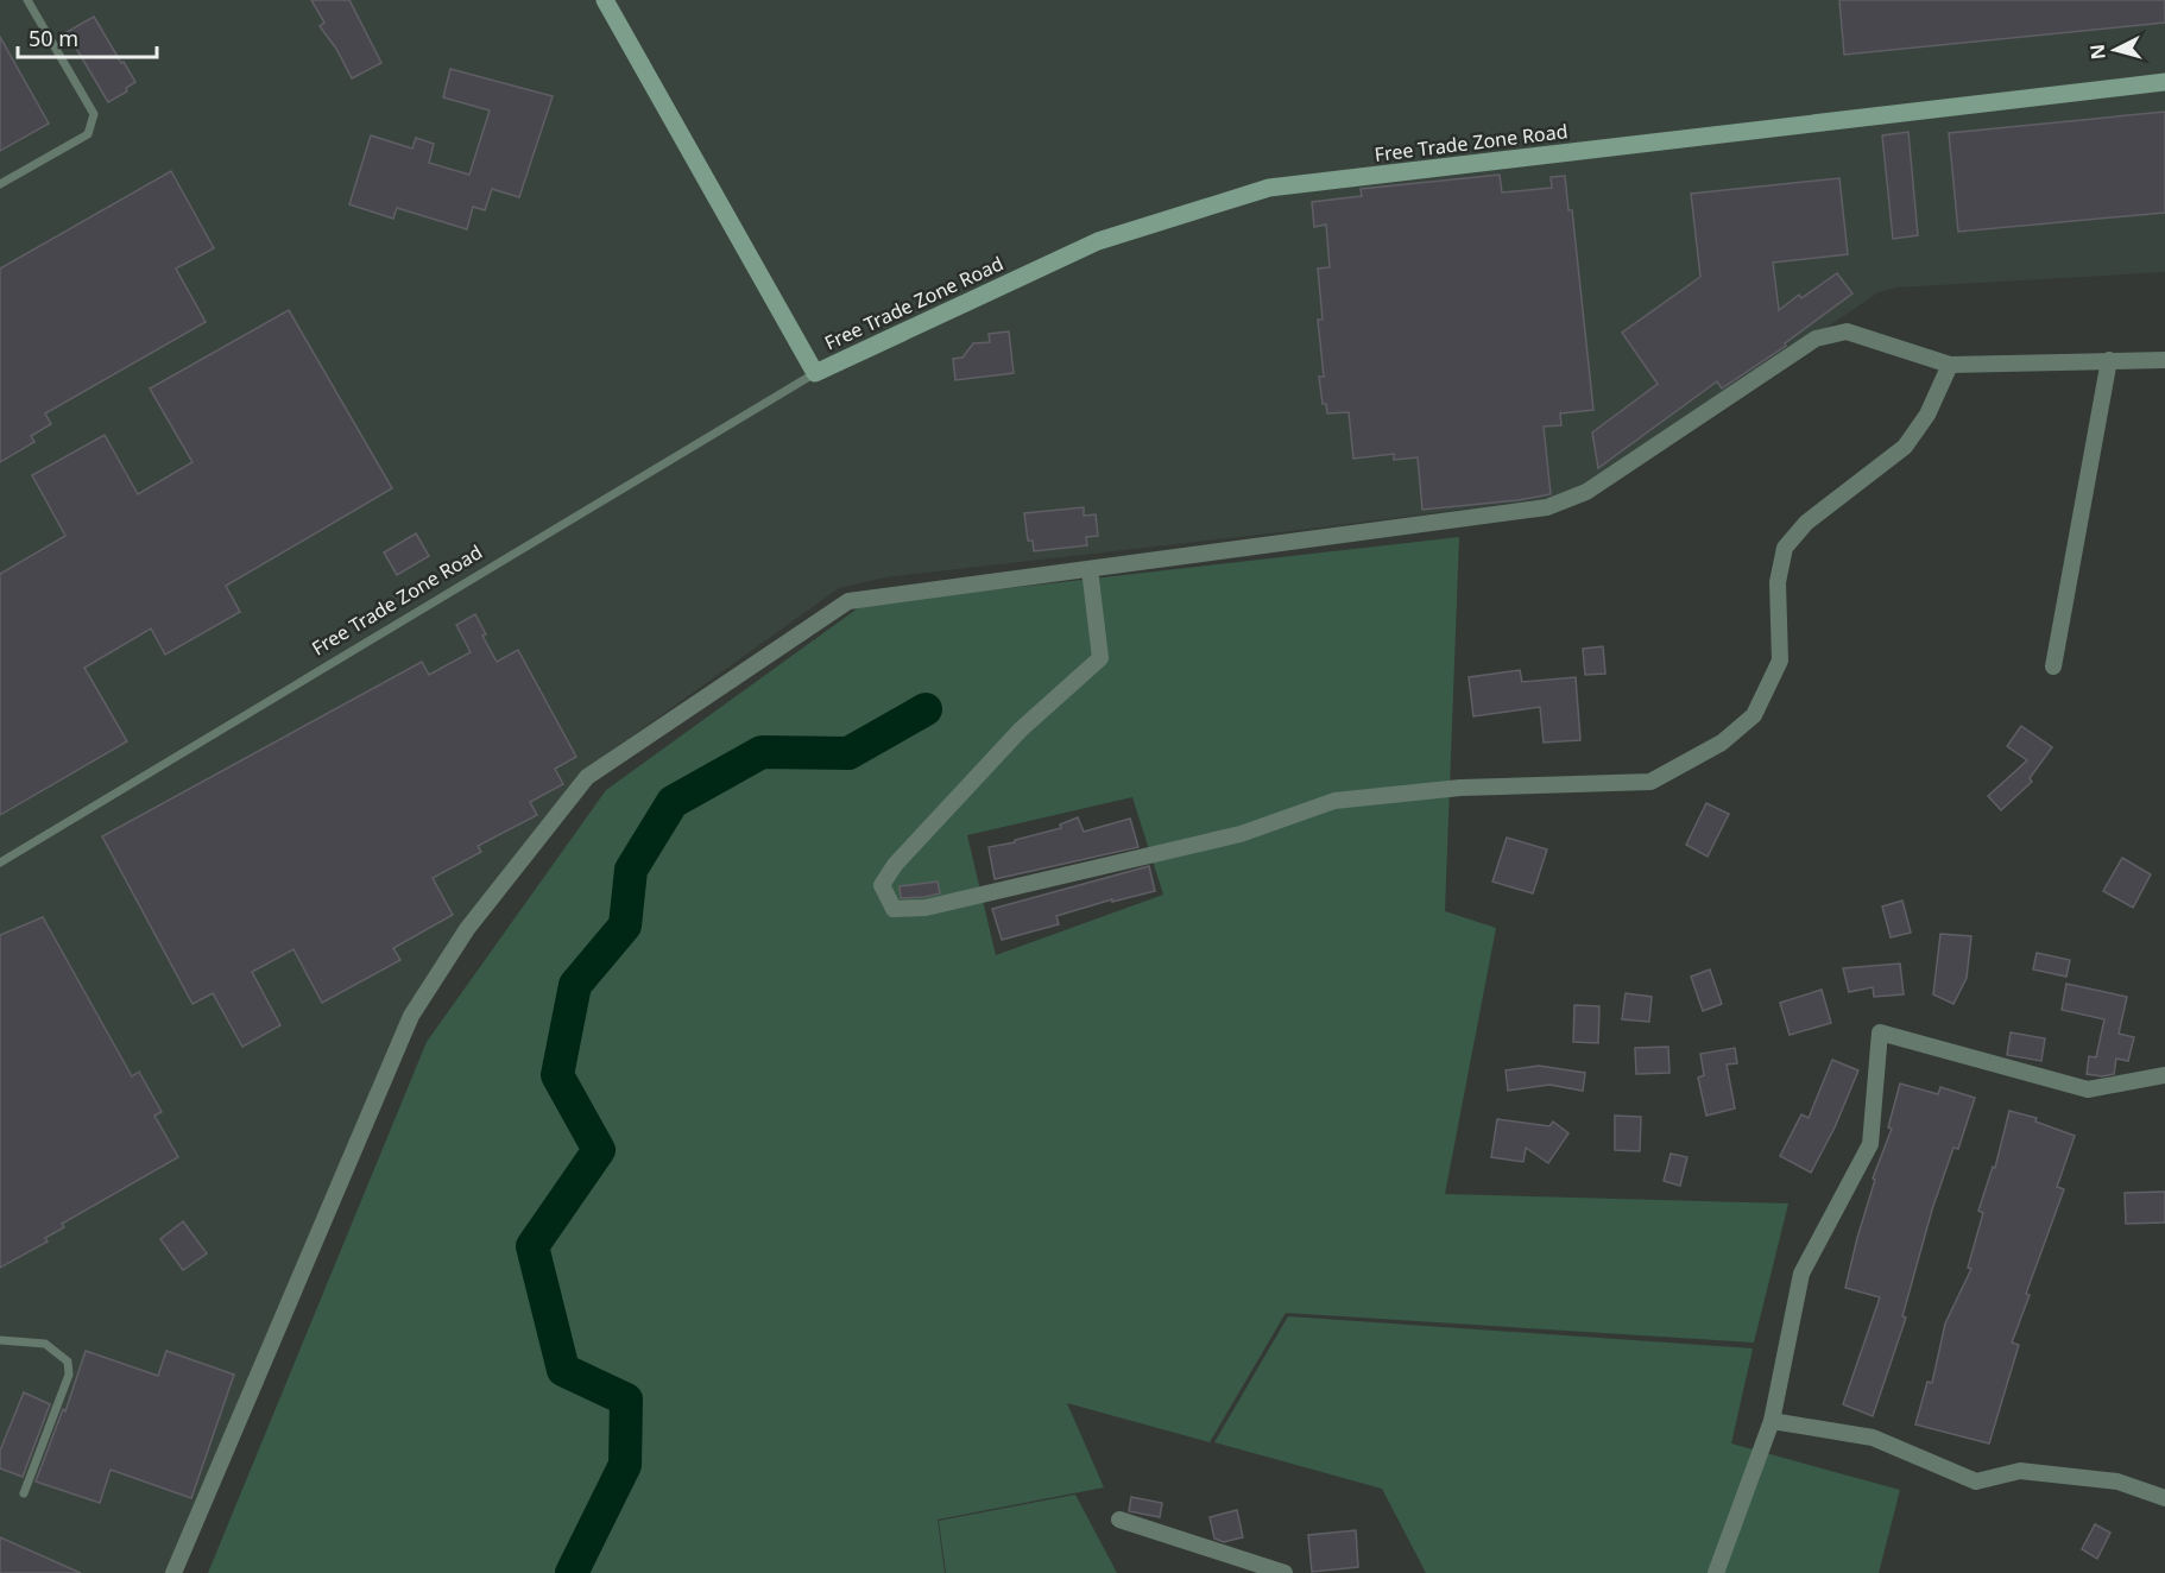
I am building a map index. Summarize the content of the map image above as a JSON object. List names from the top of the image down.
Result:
{
  "streets": {
    "street": ["Free Trade Zone Road"]
  },
  "scale_bar": "50 m",
  "north": "left"
}
